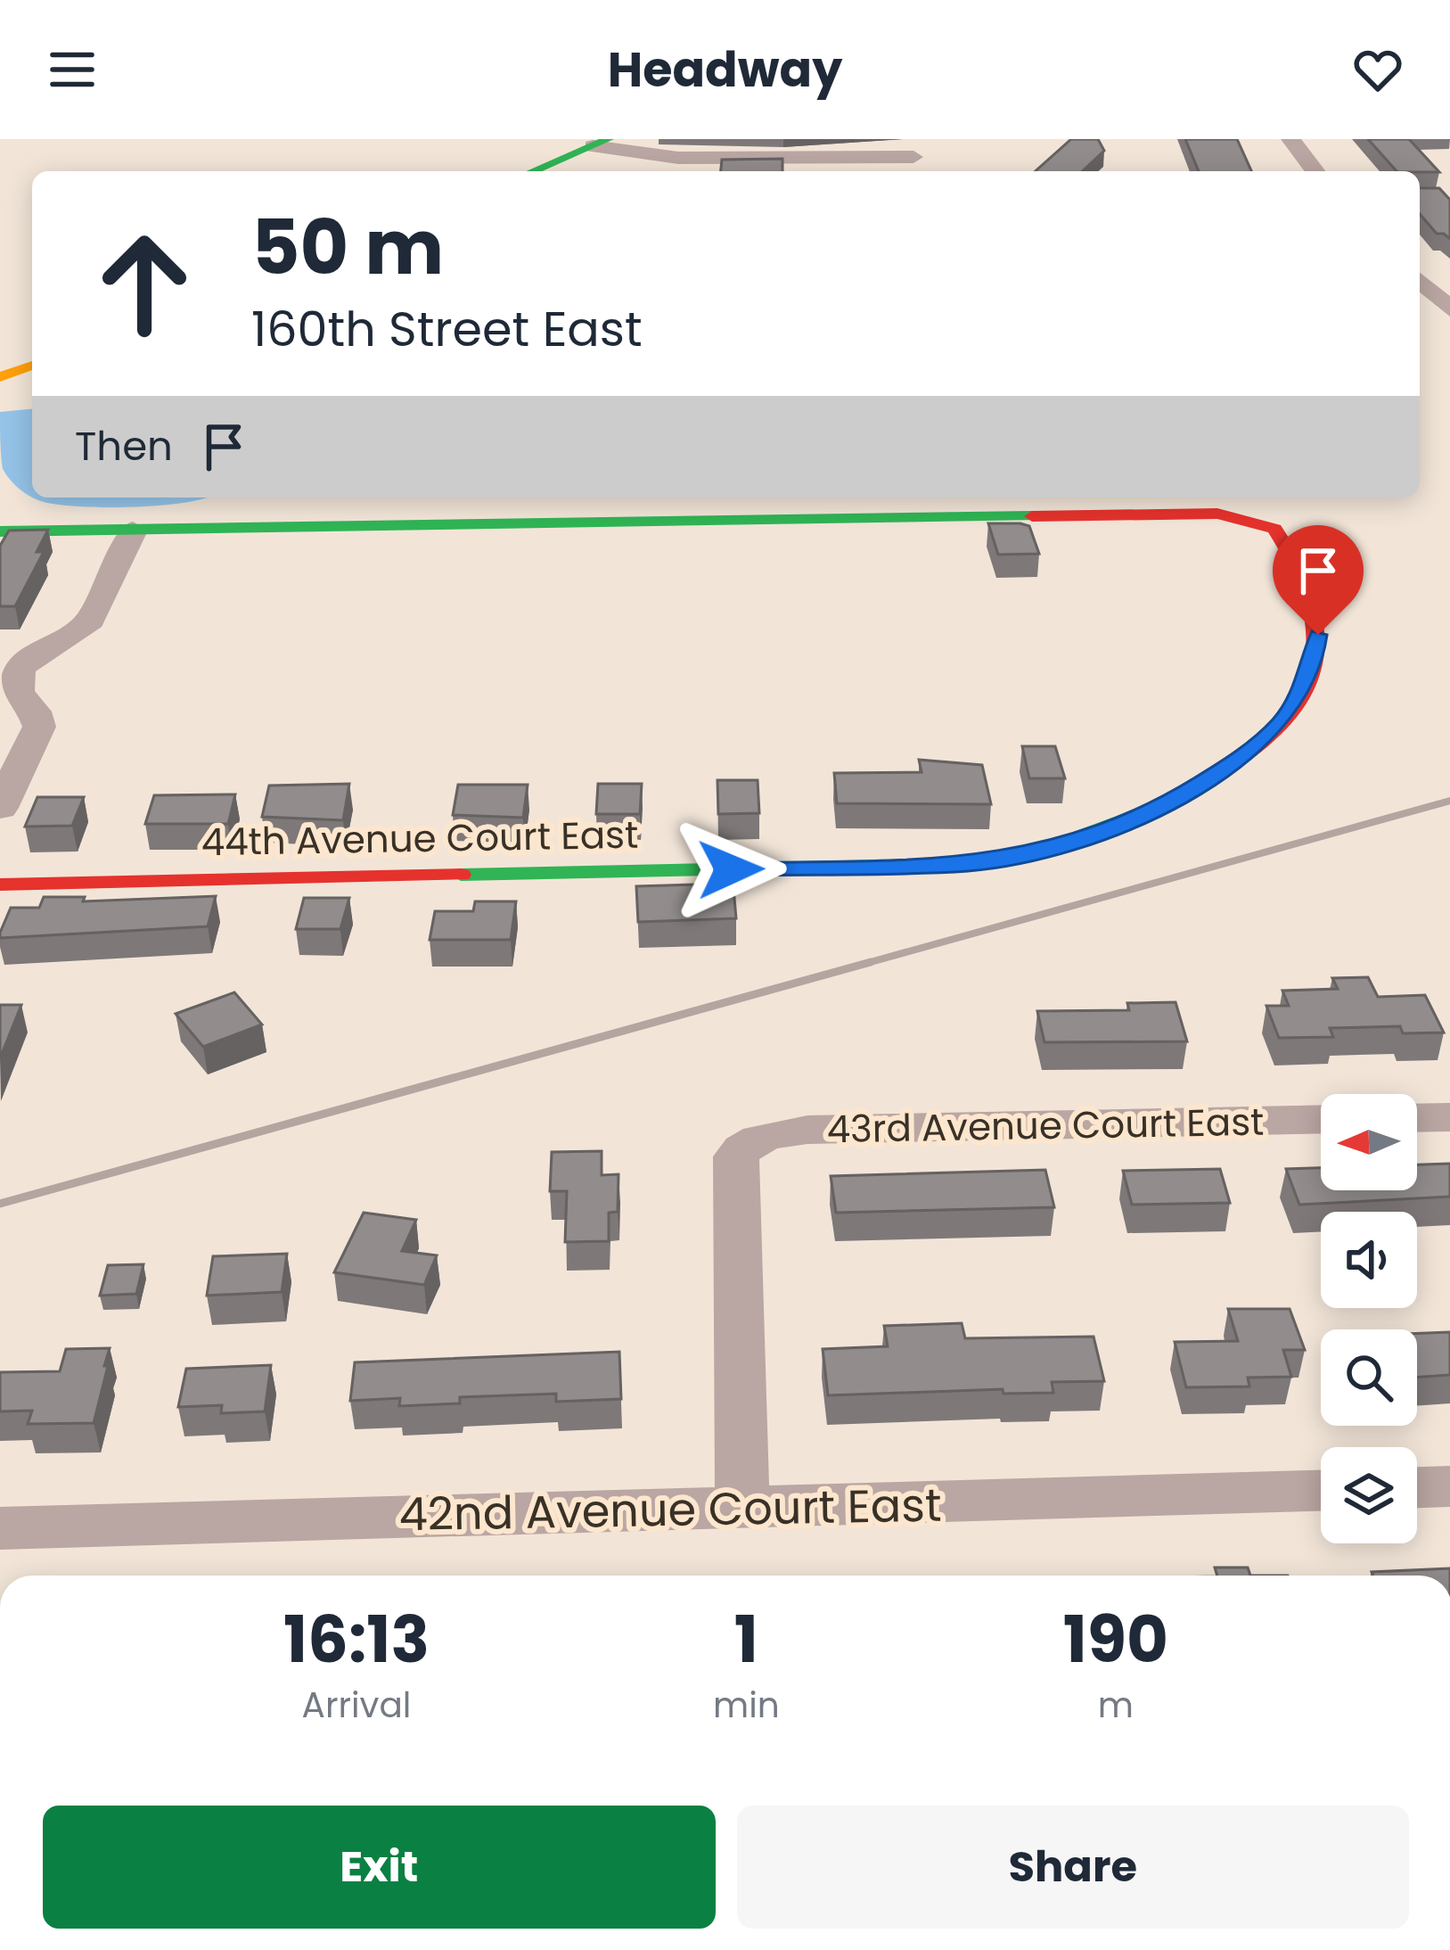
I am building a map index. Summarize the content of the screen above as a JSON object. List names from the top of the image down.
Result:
{
  "streets": {
    "street": ["44th Avenue Court East", "43rd Avenue Court East", "42nd Avenue Court East"]
  },
  "crossings": [
    ["43rd Avenue Court East", "42nd Avenue Court East"]
  ],
  "north": "left",
  "page": {
    "header": "Headway",
    "turn": ["50 m", "160th Street East"],
    "then": "Then",
    "eta": [
      "16:13",
      "Arrival",
      "1",
      "min",
      "190",
      "m"
    ],
    "buttons": ["Exit", "Share"]
  }
}
